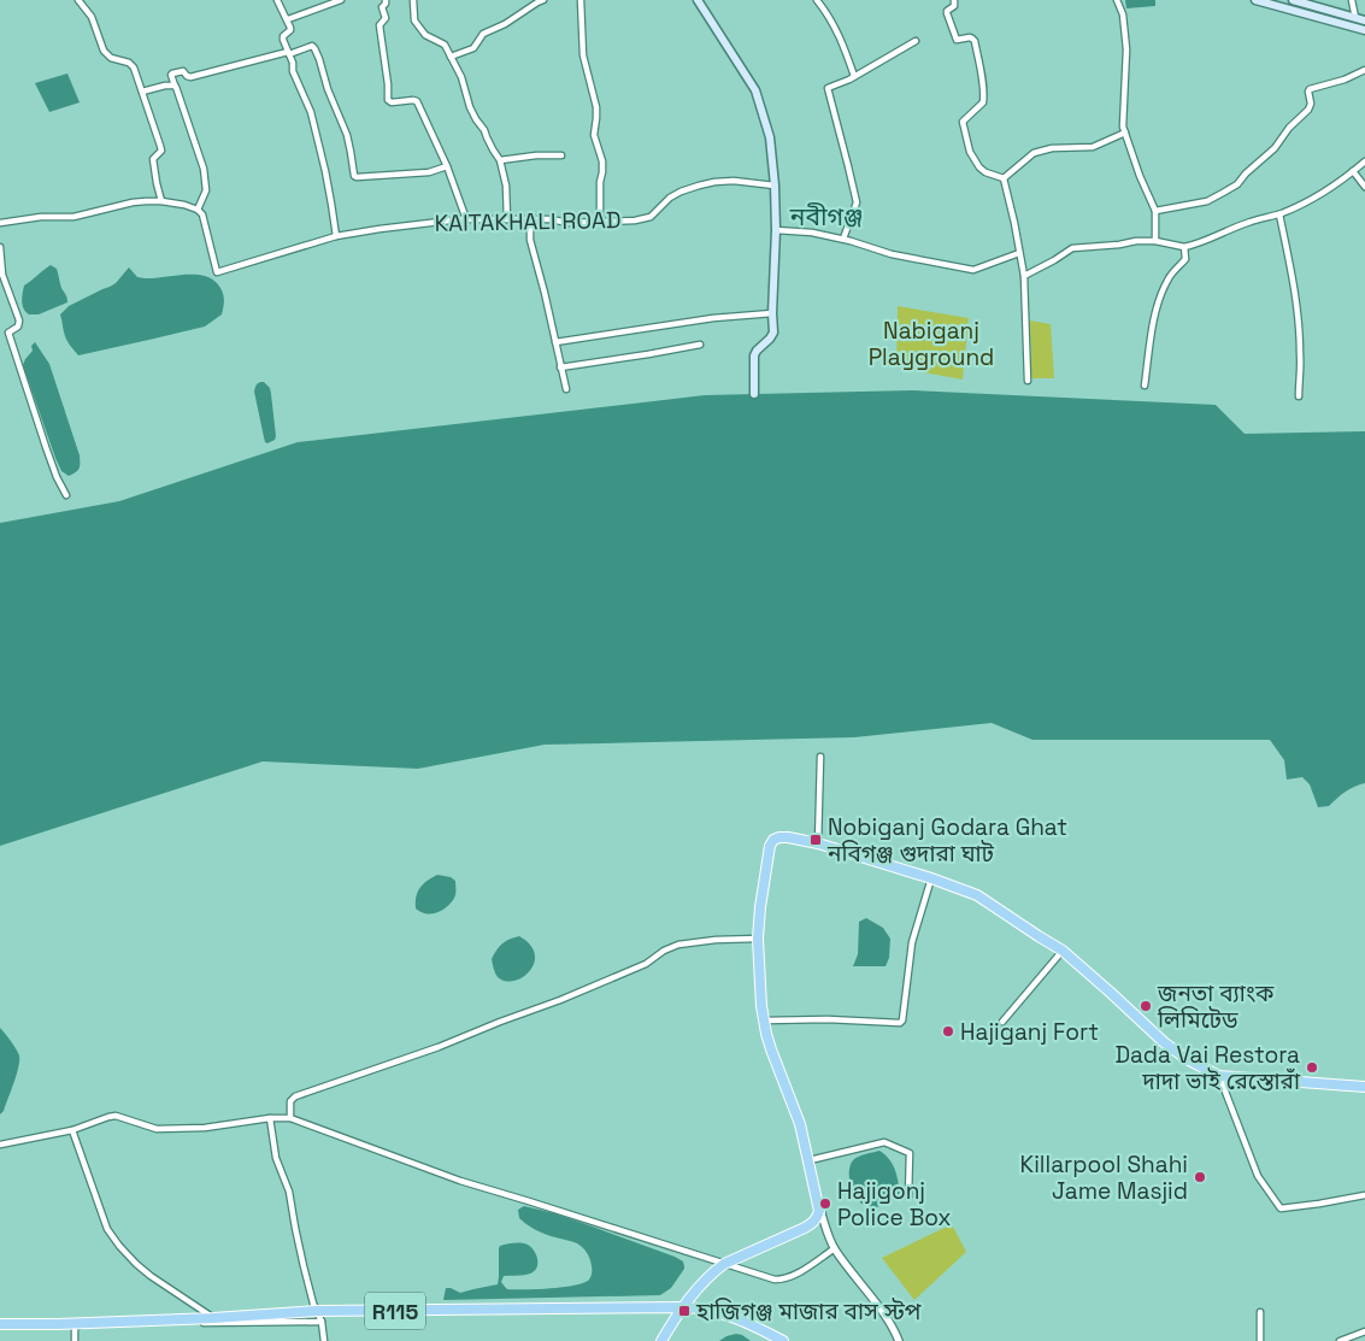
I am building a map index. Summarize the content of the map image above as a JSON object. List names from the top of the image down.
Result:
{
  "streets": {
    "main road": ["R115"],
    "street": ["KAITAKHALI ROAD"]
  },
  "districts": ["নবীগঞ্জ"],
  "parks": ["Nabiganj Playground"],
  "places": {
    "transit": ["Nobiganj Godara Ghat নবিগঞ্জ গুদারা ঘাট", "হাজিগঞ্জ মাজার বাস স্টপ"],
    "other": [
      "জনতা ব্যাংক লিমিটেড",
      "Hajiganj Fort",
      "Dada Vai Restora দাদা ভাই রেস্তোরাঁ",
      "Killarpool Shahi Jame Masjid",
      "Hajigonj Police Box"
    ]
  }
}
